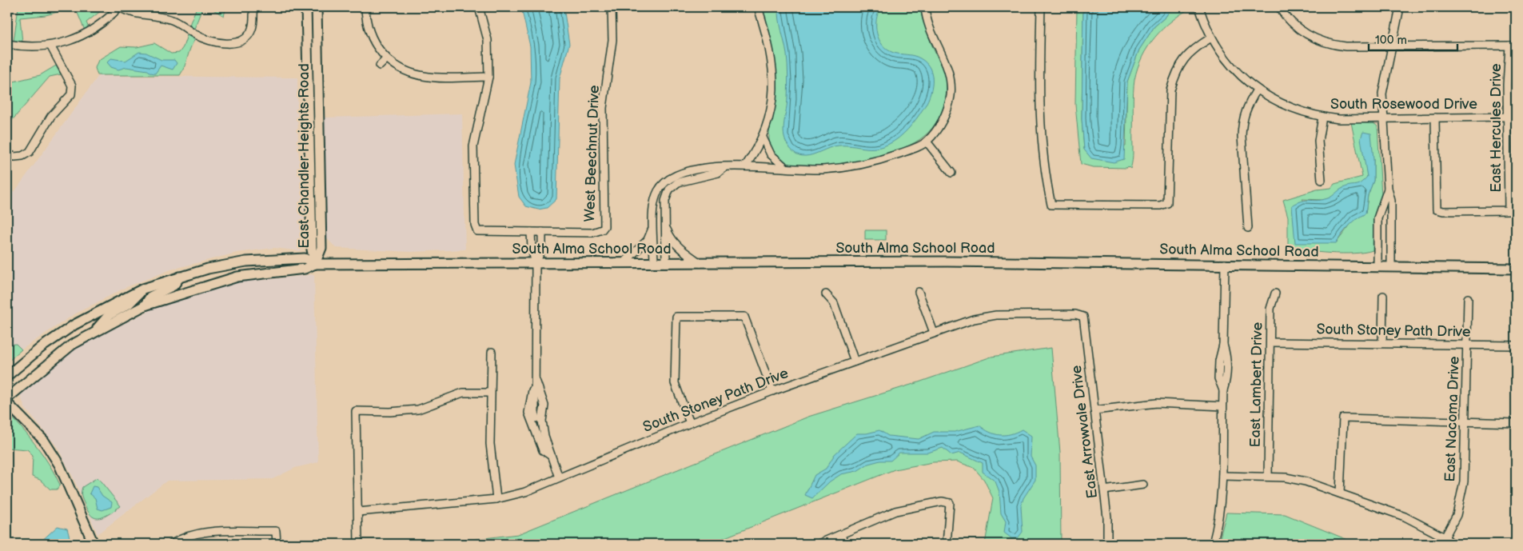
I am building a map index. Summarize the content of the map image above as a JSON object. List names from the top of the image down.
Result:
{
  "streets": {
    "main road": ["East Chandler Heights Road", "South Alma School Road"],
    "street": [
      "South Rosewood Drive",
      "East Hercules Drive",
      "West Beechnut Drive",
      "South Stoney Path Drive",
      "East Lambert Drive",
      "East Nacoma Drive",
      "East Arrowvale Drive"
    ]
  },
  "crossings": [
    ["South Rosewood Drive", "East Hercules Drive"],
    ["East Chandler Heights Road", "South Alma School Road"],
    ["South Stoney Path Drive", "East Lambert Drive"],
    ["South Stoney Path Drive", "East Nacoma Drive"],
    ["South Stoney Path Drive", "East Arrowvale Drive"]
  ],
  "scale_bar": "100 m"
}
